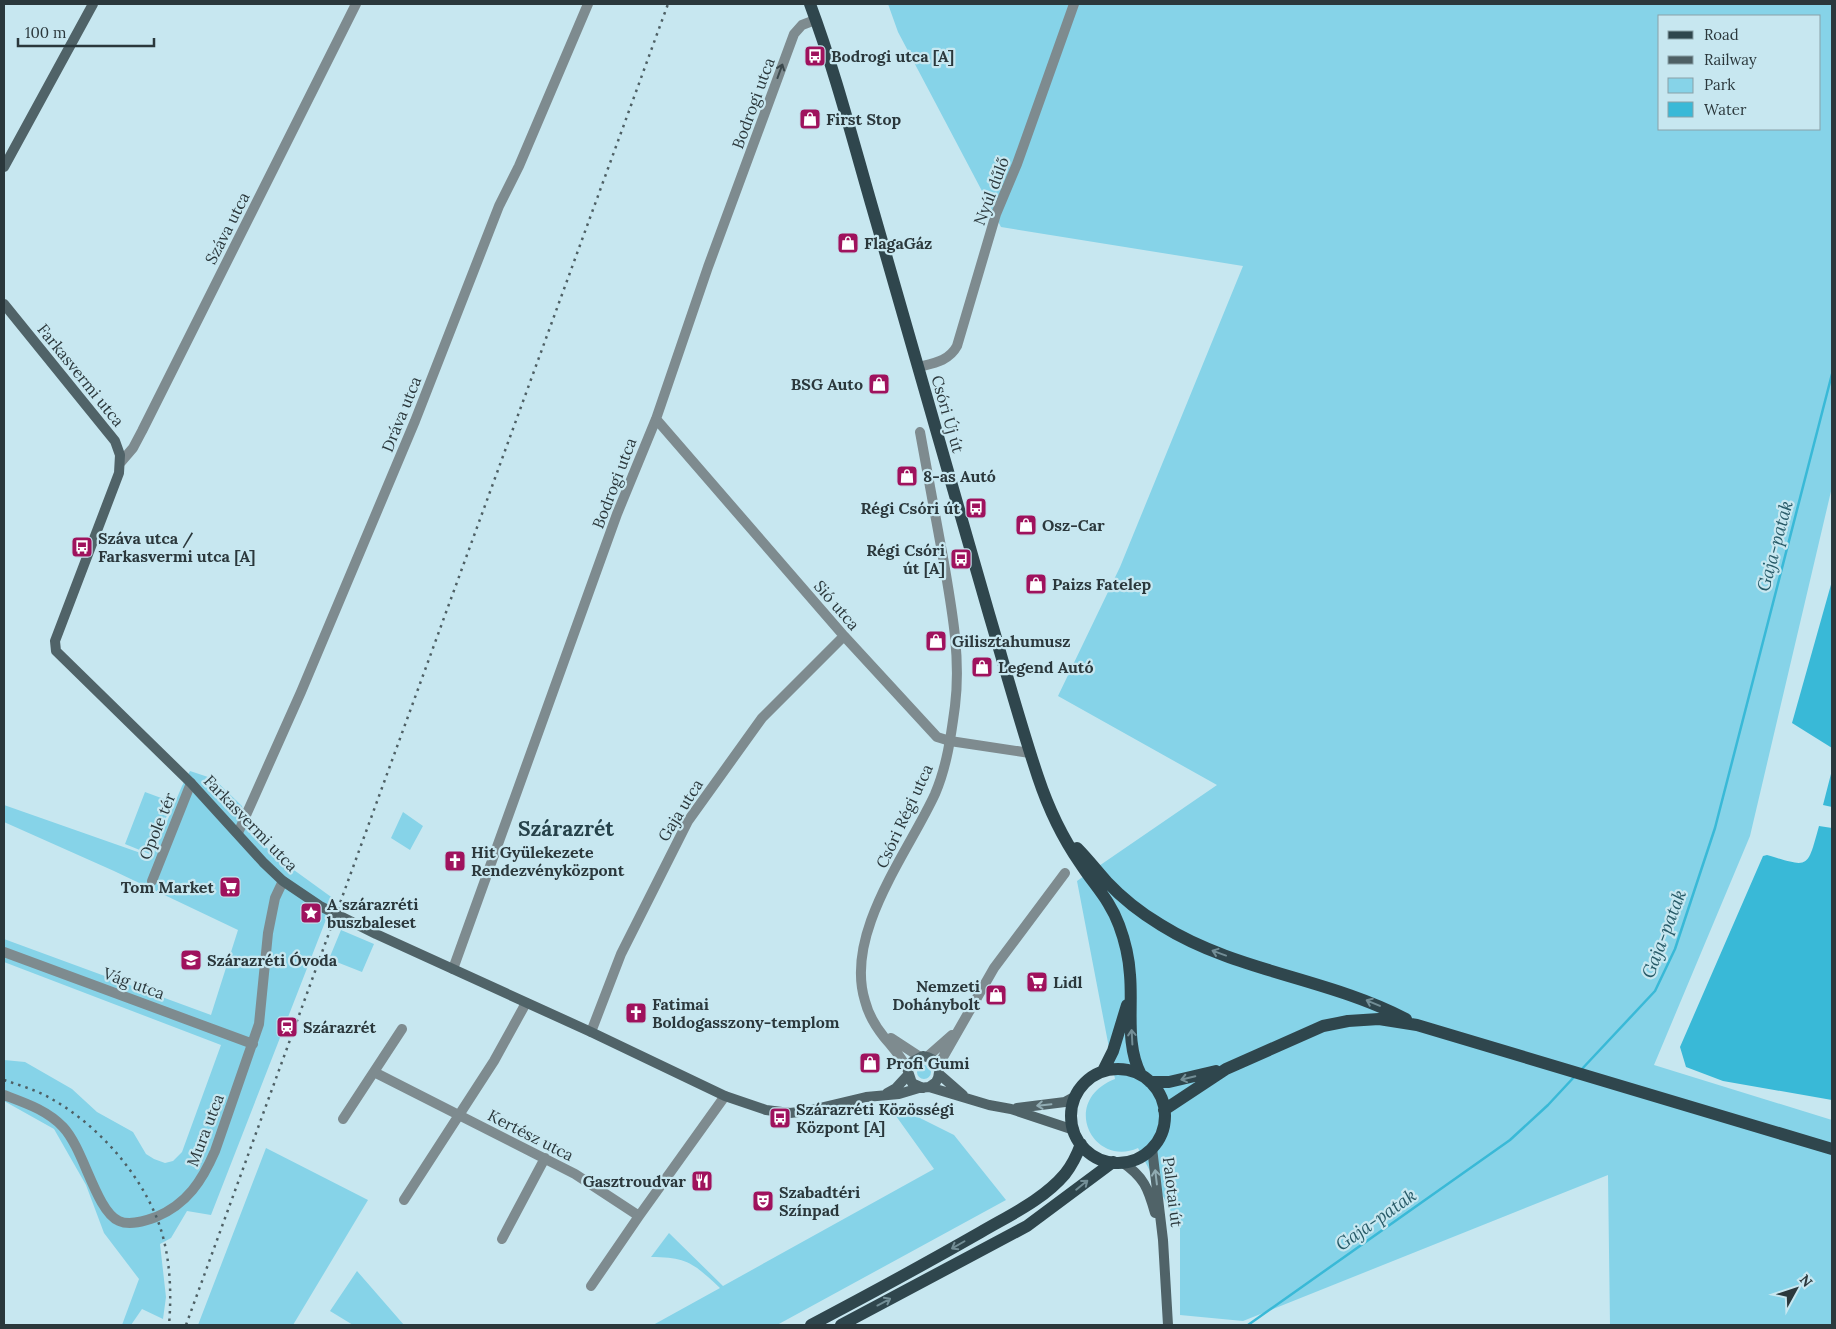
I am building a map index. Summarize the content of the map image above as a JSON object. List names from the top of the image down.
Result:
{
  "streets": {
    "main road": ["Csóri Új út"],
    "street": [
      "Bodrogi utca",
      "Nyúl dűlő",
      "Száva utca",
      "Farkasvermi utca",
      "Dráva utca",
      "Sió utca",
      "Gaja utca",
      "Csóri Régi utca",
      "Opole tér",
      "Vág utca",
      "Mura utca",
      "Kertész utca",
      "Palotai út"
    ]
  },
  "crossings": [
    ["Bodrogi utca", "Farkasvermi utca"],
    ["Bodrogi utca", "Csóri Új út"],
    ["Bodrogi utca", "Sió utca"],
    ["Nyúl dűlő", "Csóri Új út"],
    ["Száva utca", "Farkasvermi utca"],
    ["Farkasvermi utca", "Dráva utca"],
    ["Farkasvermi utca", "Gaja utca"],
    ["Farkasvermi utca", "Csóri Régi utca"],
    ["Farkasvermi utca", "Opole tér"],
    ["Farkasvermi utca", "Mura utca"],
    ["Farkasvermi utca", "Kertész utca"],
    ["Csóri Új út", "Sió utca"],
    ["Sió utca", "Gaja utca"],
    ["Sió utca", "Csóri Régi utca"],
    ["Vág utca", "Mura utca"]
  ],
  "one_way": ["Bodrogi utca"],
  "districts": ["Szárazrét"],
  "water": ["Gaja-patak"],
  "places": {
    "bus stop": [
      "Bodrogi utca [A]",
      "Régi Csóri út",
      "Száva utca / Farkasvermi utca [A]",
      "Régi Csóri út [A]",
      "Szárazréti Közösségi Központ [A]"
    ],
    "shop": [
      "First Stop",
      "FlagaGáz",
      "BSG Auto",
      "8-as Autó",
      "Osz-Car",
      "Paizs Fatelep",
      "Gilisztahumusz",
      "Legend Autó",
      "Nemzeti Dohánybolt",
      "Profi Gumi"
    ],
    "church": ["Hit Gyülekezete Rendezvényközpont", "Fatimai Boldogasszony-templom"],
    "supermarket": ["Tom Market", "Lidl"],
    "place": ["A szárazréti buszbaleset"],
    "school or university": ["Szárazréti Óvoda"],
    "station": ["Szárazrét"],
    "restaurant": ["Gasztroudvar"],
    "theatre": ["Szabadtéri Színpad"]
  },
  "legend": [
    "Road",
    "Railway",
    "Park",
    "Water"
  ],
  "scale_bar": "100 m",
  "north": "top right"
}
